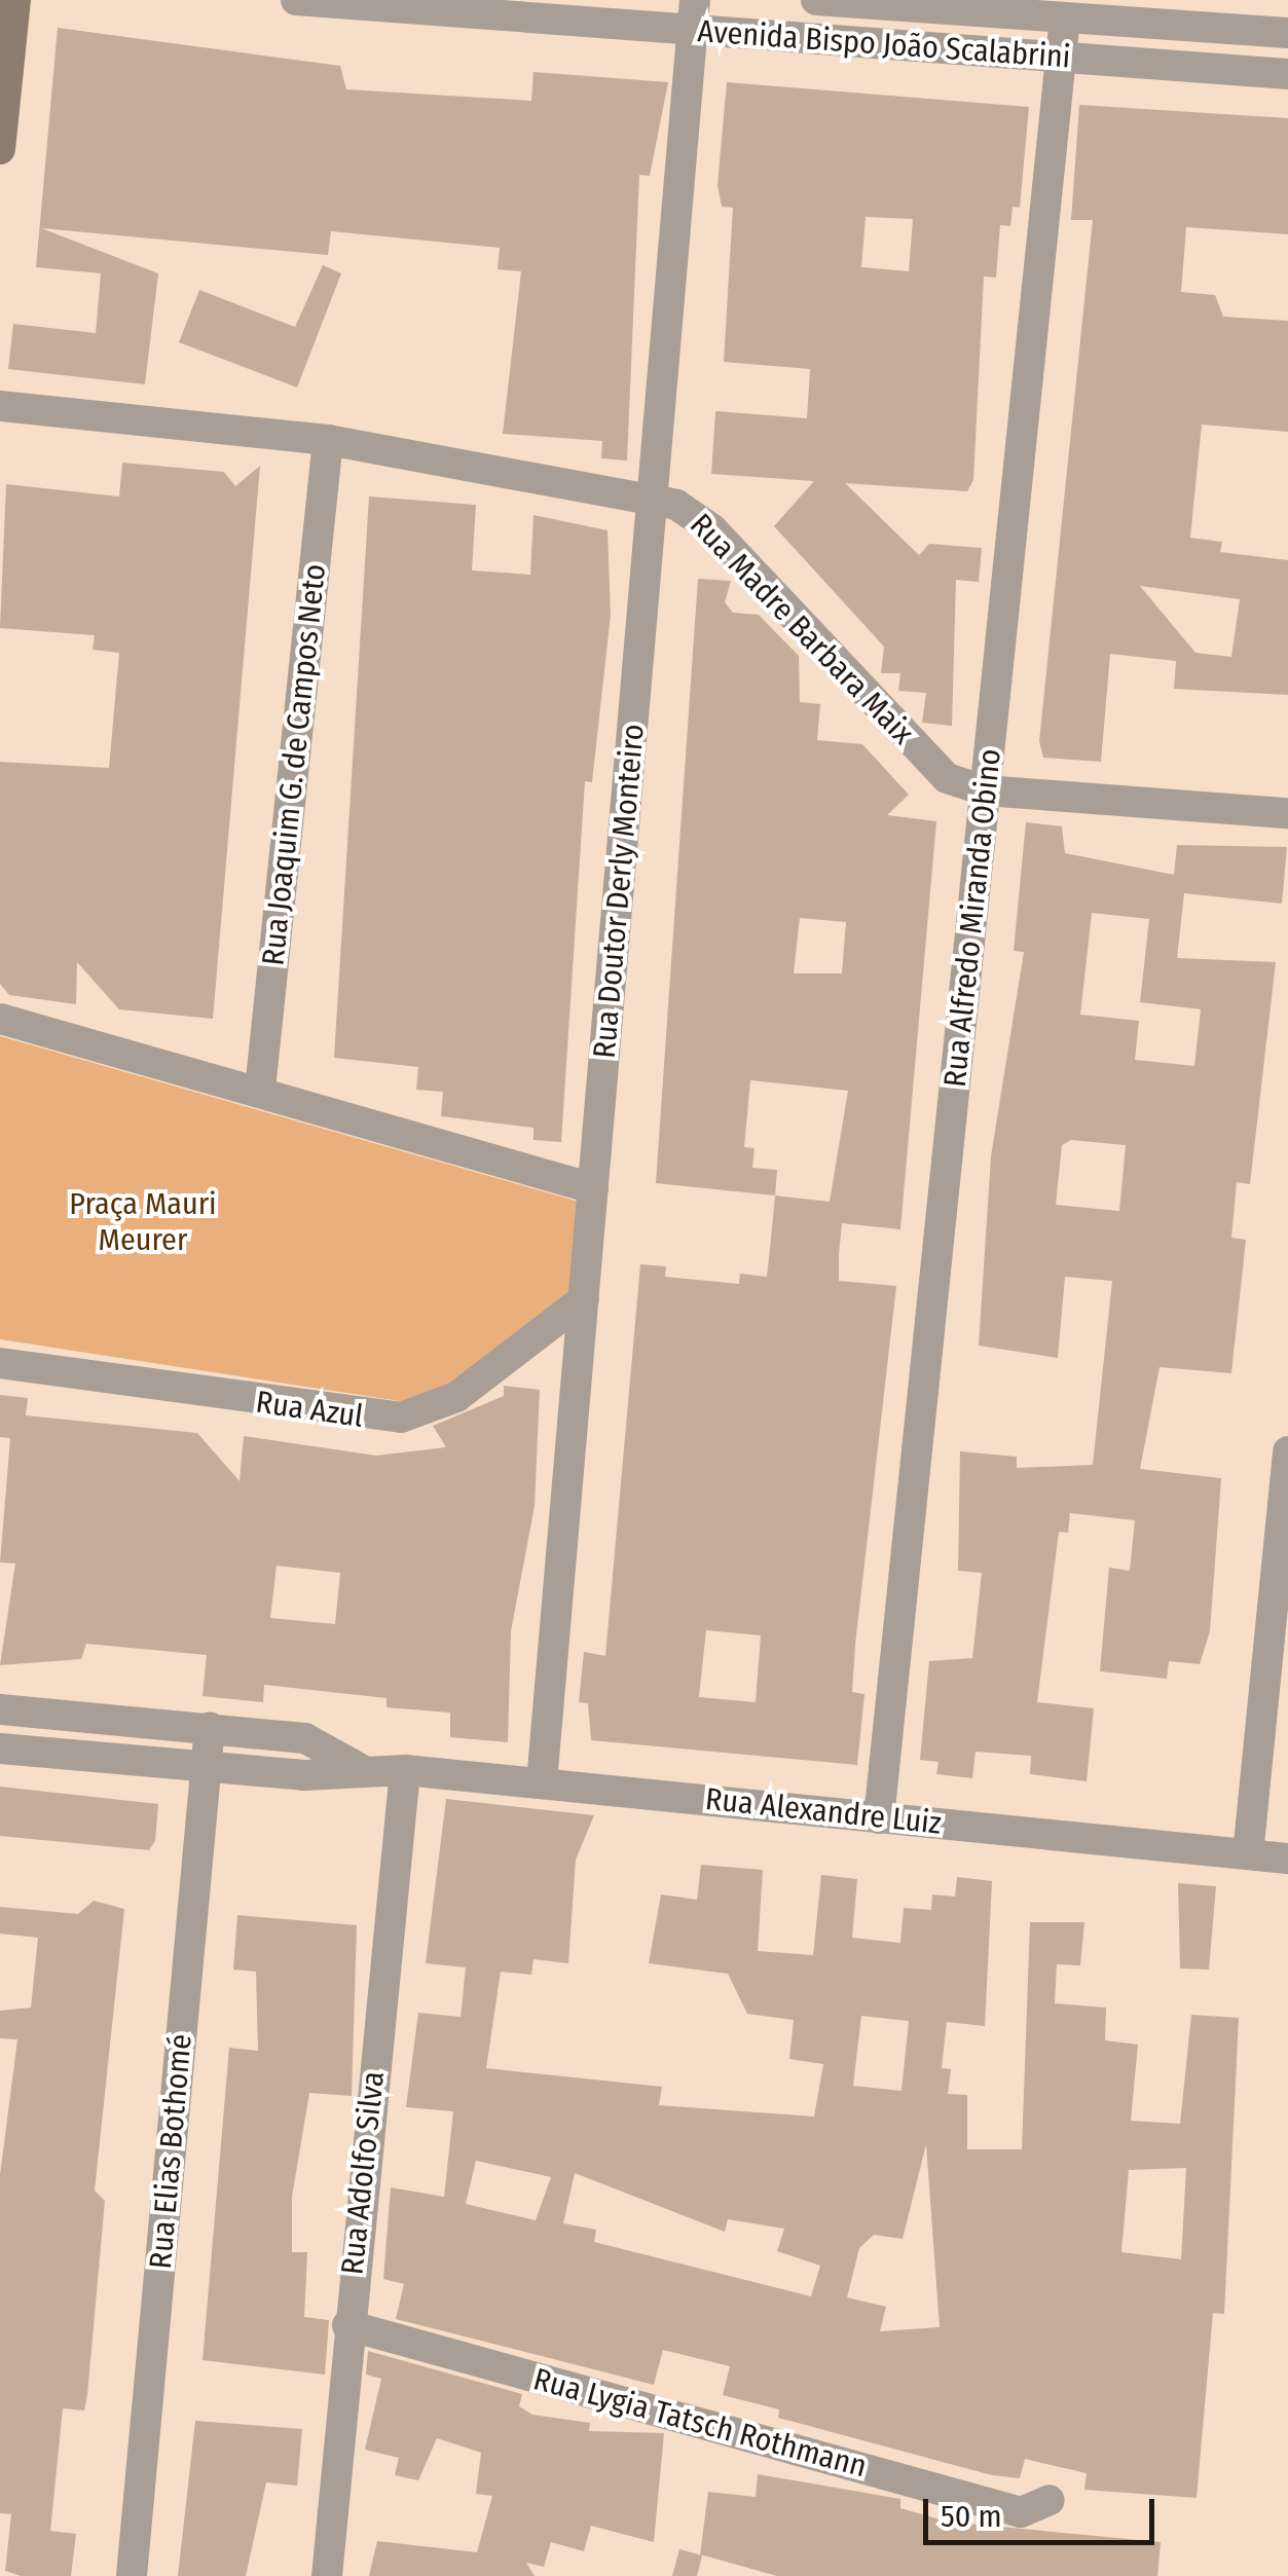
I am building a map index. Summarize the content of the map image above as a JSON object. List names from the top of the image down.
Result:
{
  "streets": {
    "street": [
      "Avenida Bispo João Scalabrini",
      "Rua Madre Barbara Maix",
      "Rua Joaquim G. de Campos Neto",
      "Rua Doutor Derly Monteiro",
      "Rua Alfredo Miranda Obino",
      "Rua Azul",
      "Rua Alexandre Luiz",
      "Rua Elias Bothomé",
      "Rua Adolfo Silva",
      "Rua Lygia Tatsch Rothmann"
    ]
  },
  "crossings": [
    ["Avenida Bispo João Scalabrini", "Rua Doutor Derly Monteiro"],
    ["Avenida Bispo João Scalabrini", "Rua Alfredo Miranda Obino"],
    ["Rua Madre Barbara Maix", "Rua Joaquim G. de Campos Neto"],
    ["Rua Madre Barbara Maix", "Rua Doutor Derly Monteiro"],
    ["Rua Madre Barbara Maix", "Rua Alfredo Miranda Obino"],
    ["Rua Doutor Derly Monteiro", "Rua Azul"],
    ["Rua Doutor Derly Monteiro", "Rua Alexandre Luiz"],
    ["Rua Alfredo Miranda Obino", "Rua Alexandre Luiz"],
    ["Rua Alexandre Luiz", "Rua Elias Bothomé"],
    ["Rua Alexandre Luiz", "Rua Adolfo Silva"],
    ["Rua Adolfo Silva", "Rua Lygia Tatsch Rothmann"]
  ],
  "parks": ["Praça Mauri Meurer"],
  "scale_bar": "50 m"
}
